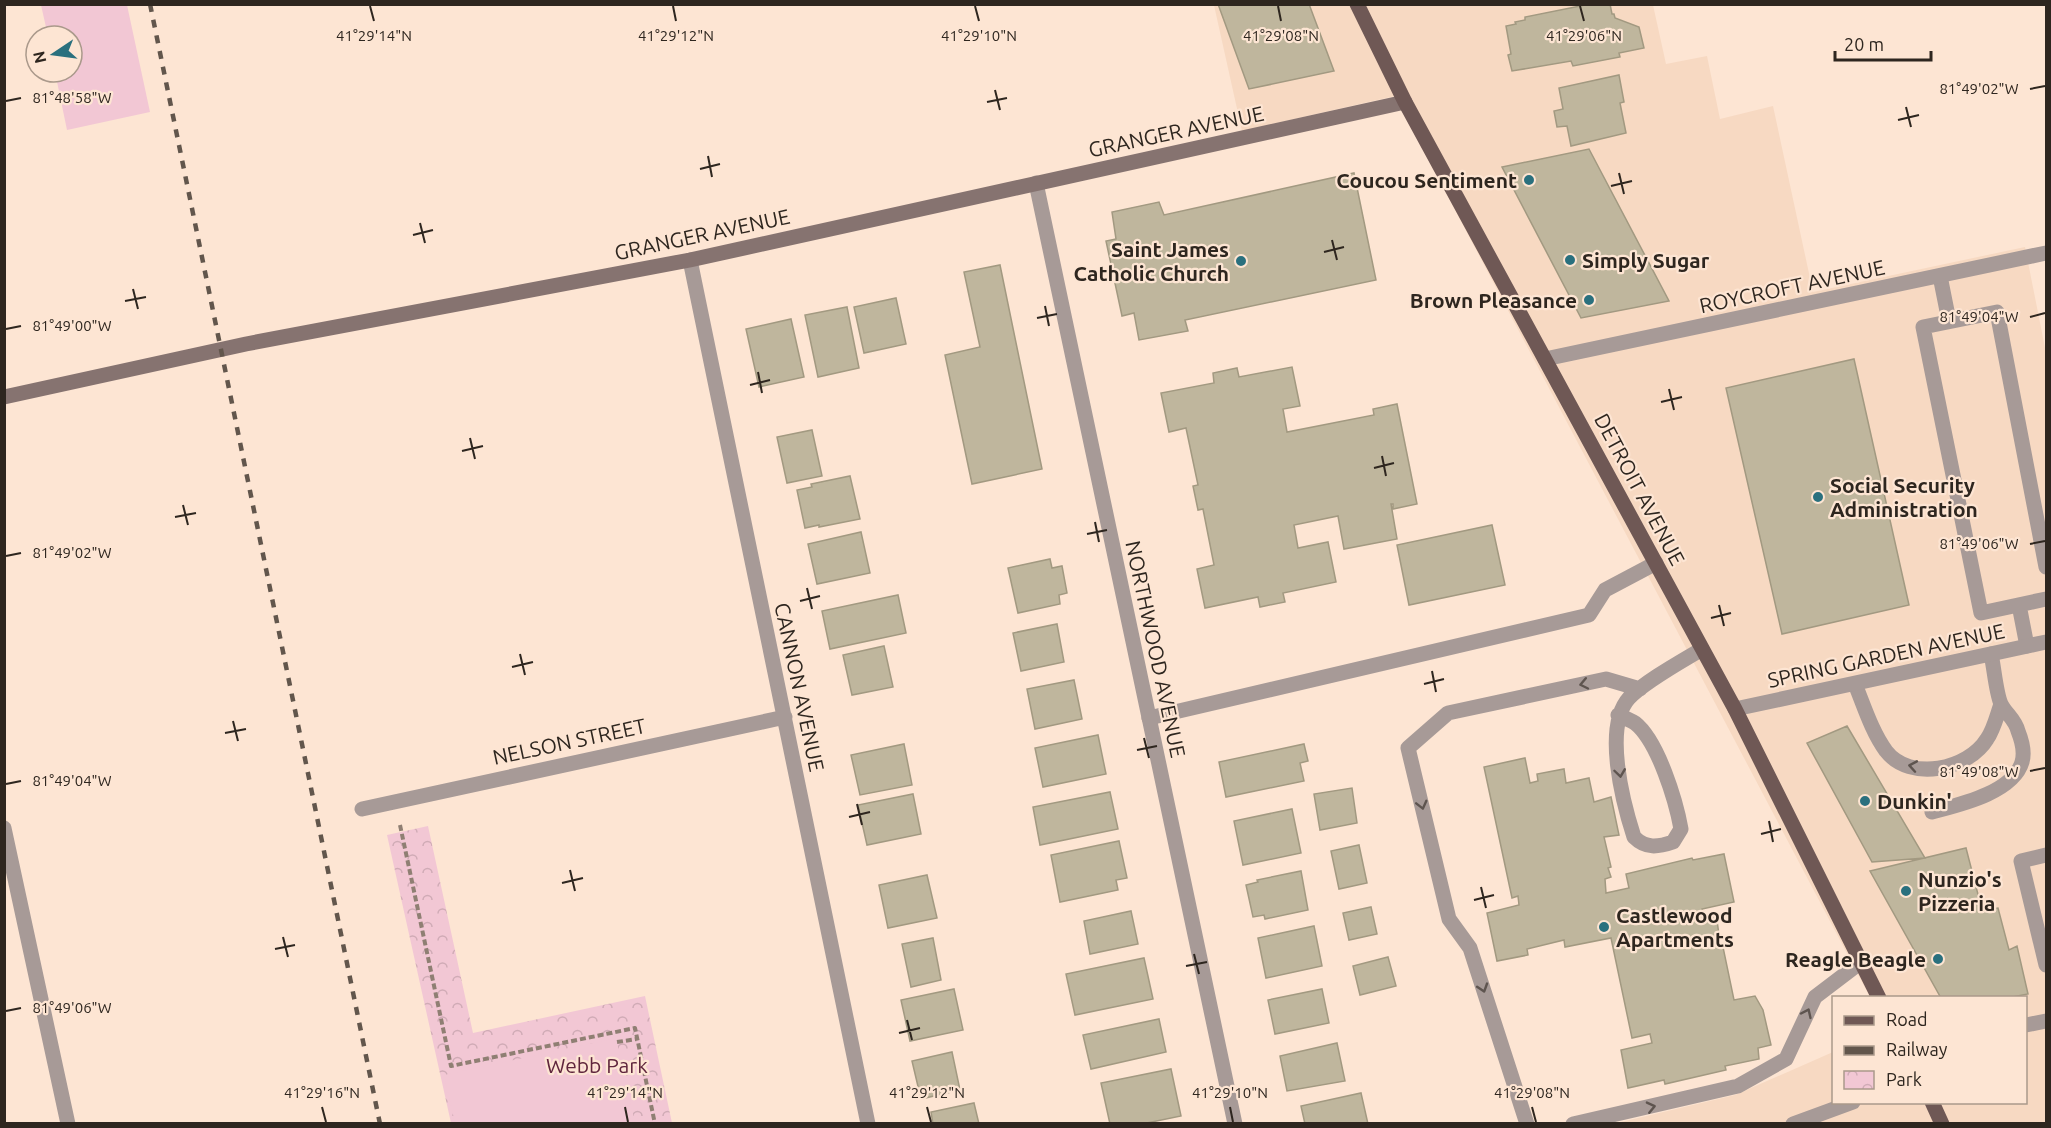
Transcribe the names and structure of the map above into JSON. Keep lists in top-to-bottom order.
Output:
{
  "streets": {
    "main road": ["DETROIT AVENUE"],
    "street": [
      "GRANGER AVENUE",
      "ROYCROFT AVENUE",
      "NORTHWOOD AVENUE",
      "SPRING GARDEN AVENUE",
      "CANNON AVENUE",
      "NELSON STREET"
    ]
  },
  "crossings": [
    ["GRANGER AVENUE", "DETROIT AVENUE"],
    ["GRANGER AVENUE", "NORTHWOOD AVENUE"],
    ["GRANGER AVENUE", "CANNON AVENUE"],
    ["ROYCROFT AVENUE", "DETROIT AVENUE"],
    ["DETROIT AVENUE", "SPRING GARDEN AVENUE"],
    ["CANNON AVENUE", "NELSON STREET"]
  ],
  "parks": ["Webb Park"],
  "places": [
    "Coucou Sentiment",
    "Simply Sugar",
    "Saint James Catholic Church",
    "Brown Pleasance",
    "Social Security Administration",
    "Dunkin'",
    "Nunzio's Pizzeria",
    "Castlewood Apartments",
    "Reagle Beagle"
  ],
  "legend": ["Road", "Railway", "Park"],
  "scale_bar": "20 m",
  "north": "left",
  "coordinates": [
    "41°29'14\"N",
    "41°29'12\"N",
    "41°29'10\"N",
    "41°29'08\"N",
    "41°29'06\"N",
    "81°49'02\"W",
    "81°48'58\"W",
    "81°49'04\"W",
    "81°49'00\"W",
    "81°49'06\"W",
    "81°49'08\"W",
    "41°29'16\"N"
  ]
}
